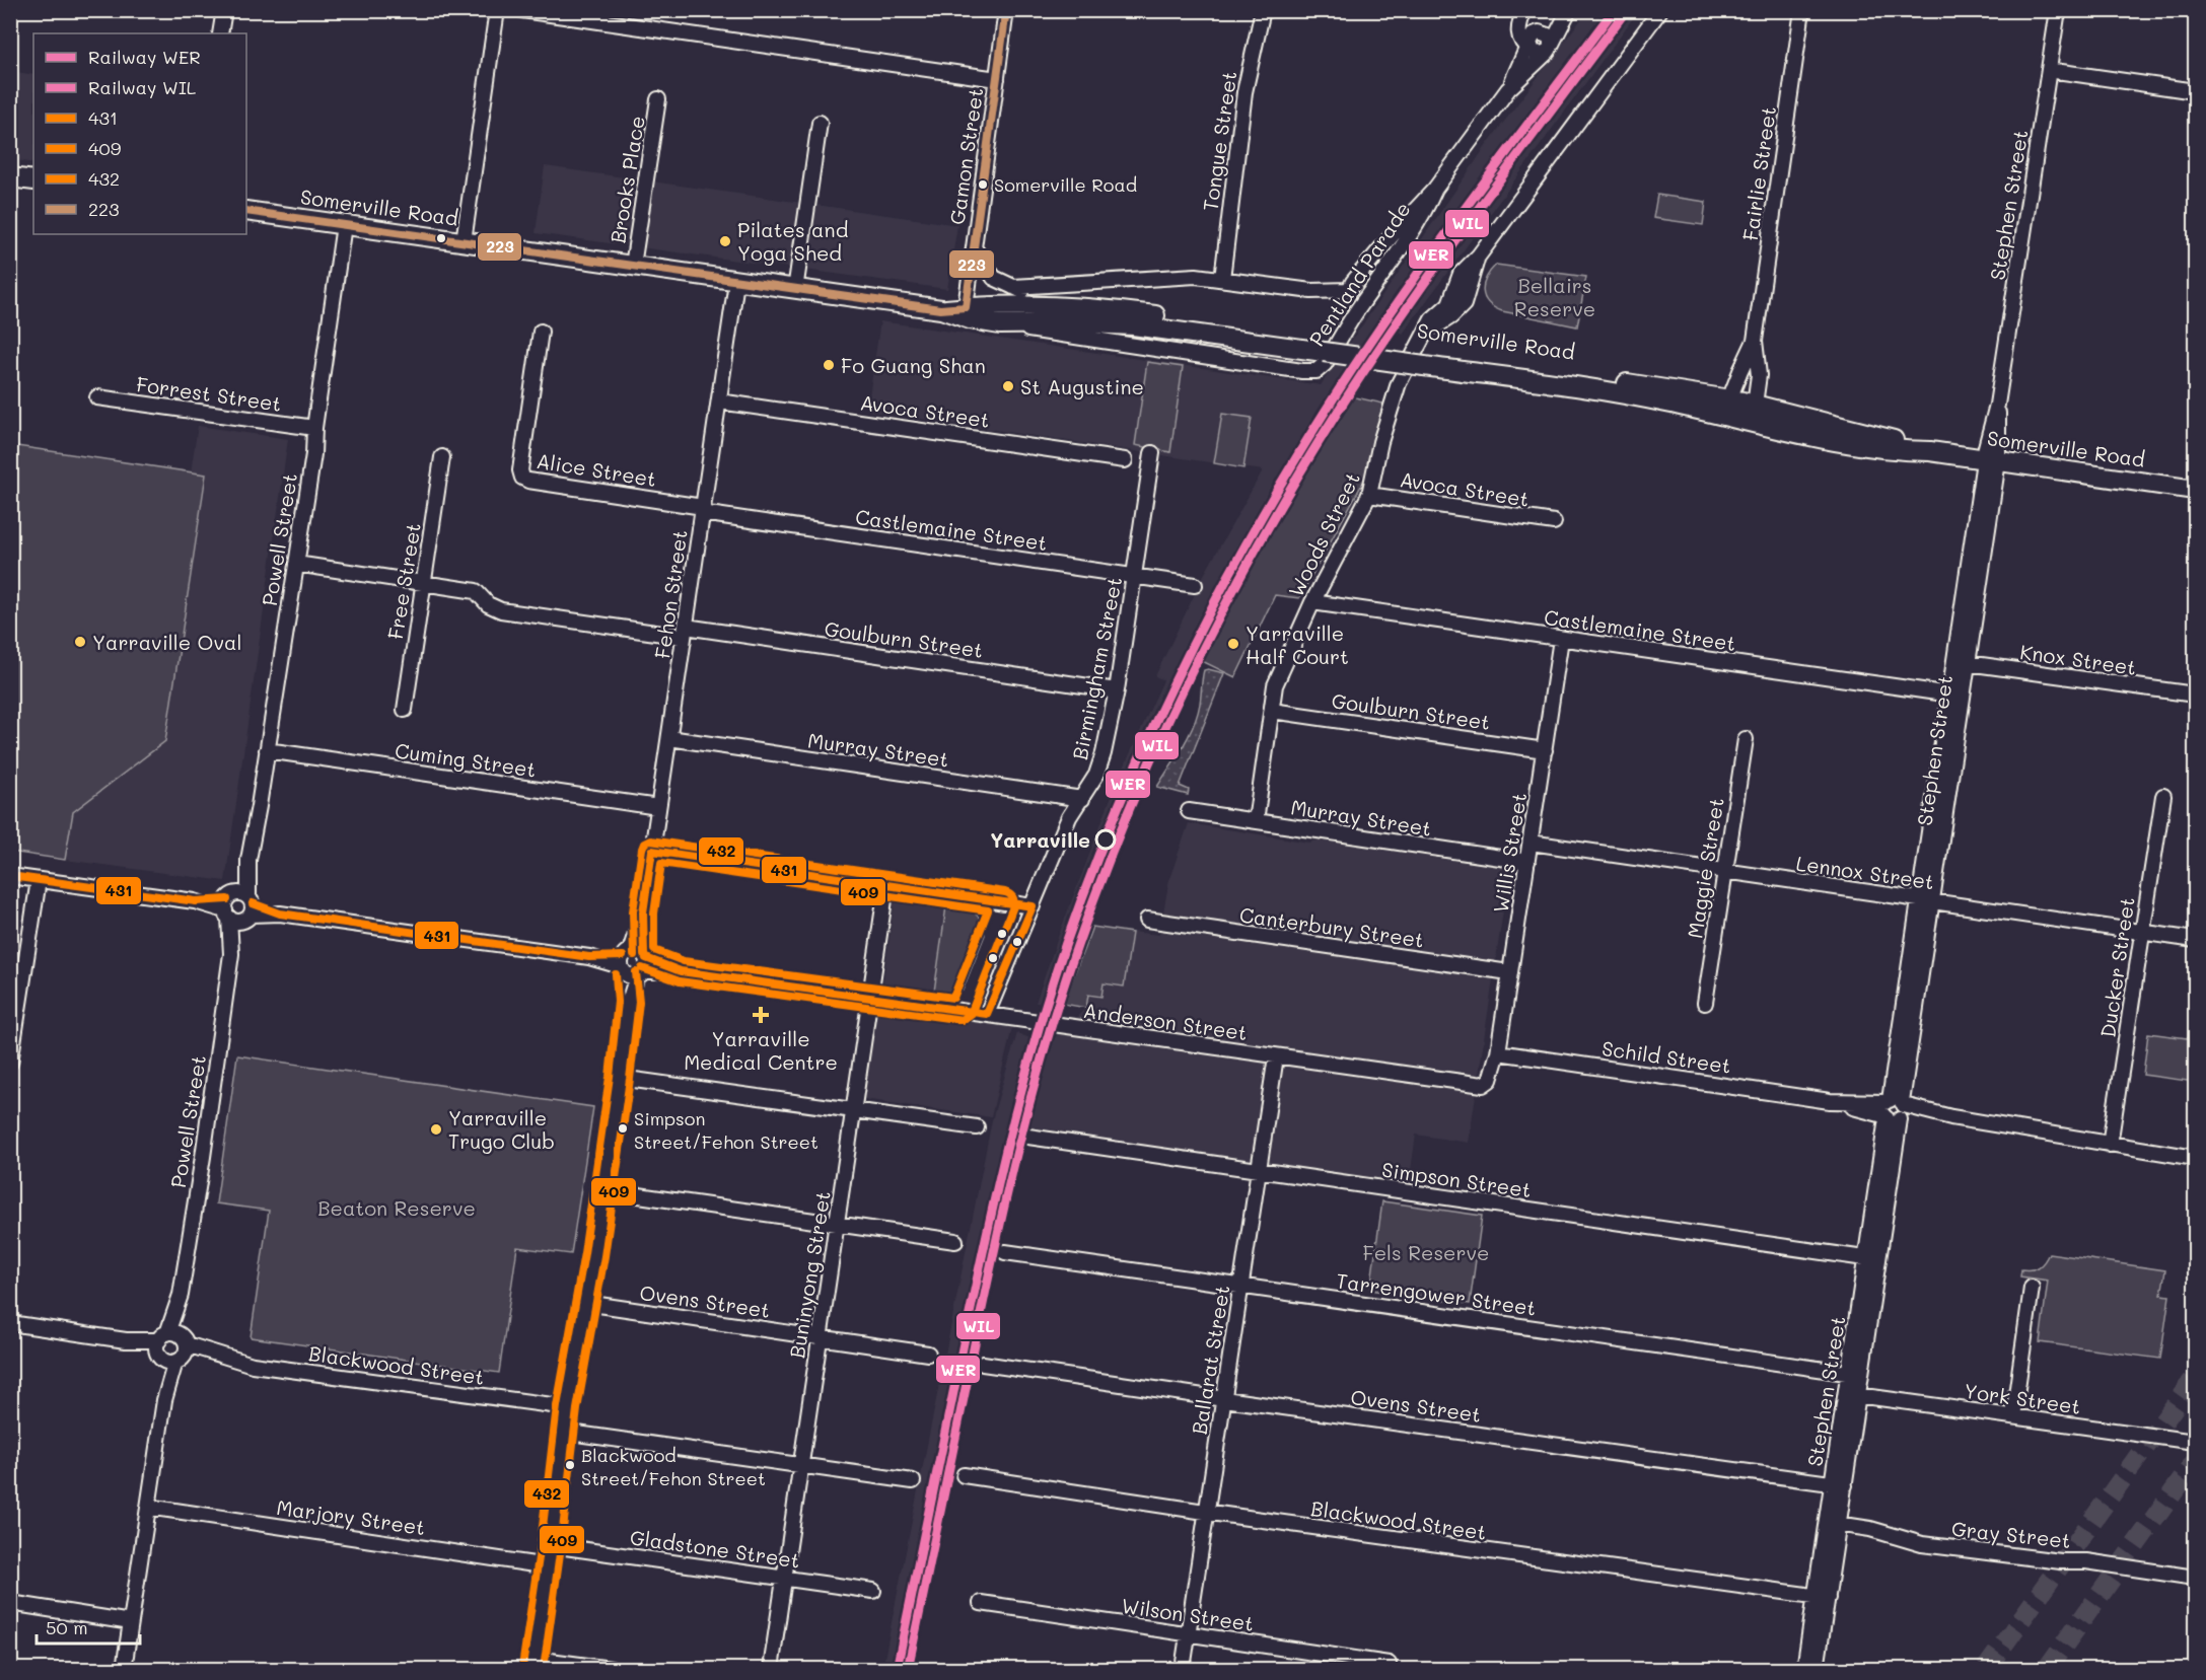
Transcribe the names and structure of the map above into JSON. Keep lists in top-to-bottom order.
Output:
{
  "streets": {
    "main road": ["Somerville Road"],
    "street": [
      "Tongue Street",
      "Gamon Street",
      "Fairlie Street",
      "Brooks Place",
      "Stephen Street",
      "Pentland Parade",
      "Forrest Street",
      "Avoca Street",
      "Alice Street",
      "Castlemaine Street",
      "Woods Street",
      "Powell Street",
      "Free Street",
      "Fehon Street",
      "Goulburn Street",
      "Knox Street",
      "Birmingham Street",
      "Murray Street",
      "Cuming Street",
      "Willis Street",
      "Maggie Street",
      "Lennox Street",
      "Canterbury Street",
      "Ducker Street",
      "Anderson Street",
      "Schild Street",
      "Simpson Street",
      "Buninyong Street",
      "Tarrengower Street",
      "Ovens Street",
      "Ballarat Street",
      "Blackwood Street",
      "York Street",
      "Marjory Street",
      "Gray Street",
      "Gladstone Street",
      "Wilson Street"
    ]
  },
  "crossings": [
    ["Gamon Street", "Somerville Road"],
    ["Fairlie Street", "Somerville Road"],
    ["Brooks Place", "Somerville Road"],
    ["Stephen Street", "Somerville Road"],
    ["Stephen Street", "Castlemaine Street"],
    ["Stephen Street", "Knox Street"],
    ["Stephen Street", "Lennox Street"],
    ["Stephen Street", "Schild Street"],
    ["Stephen Street", "Simpson Street"],
    ["Stephen Street", "Tarrengower Street"],
    ["Stephen Street", "Ovens Street"],
    ["Stephen Street", "Blackwood Street"],
    ["Stephen Street", "York Street"],
    ["Stephen Street", "Gray Street"],
    ["Somerville Road", "Pentland Parade"],
    ["Somerville Road", "Woods Street"],
    ["Somerville Road", "Powell Street"],
    ["Somerville Road", "Fehon Street"],
    ["Forrest Street", "Powell Street"],
    ["Avoca Street", "Woods Street"],
    ["Avoca Street", "Fehon Street"],
    ["Alice Street", "Castlemaine Street"],
    ["Alice Street", "Fehon Street"],
    ["Castlemaine Street", "Woods Street"],
    ["Castlemaine Street", "Fehon Street"],
    ["Castlemaine Street", "Birmingham Street"],
    ["Castlemaine Street", "Willis Street"],
    ["Woods Street", "Goulburn Street"],
    ["Woods Street", "Murray Street"],
    ["Powell Street", "Goulburn Street"],
    ["Powell Street", "Cuming Street"],
    ["Powell Street", "Anderson Street"],
    ["Powell Street", "Blackwood Street"],
    ["Powell Street", "Marjory Street"],
    ["Free Street", "Goulburn Street"],
    ["Fehon Street", "Goulburn Street"],
    ["Fehon Street", "Murray Street"],
    ["Fehon Street", "Cuming Street"],
    ["Fehon Street", "Anderson Street"],
    ["Fehon Street", "Ovens Street"],
    ["Fehon Street", "Blackwood Street"],
    ["Fehon Street", "Marjory Street"],
    ["Fehon Street", "Gladstone Street"],
    ["Goulburn Street", "Birmingham Street"],
    ["Goulburn Street", "Willis Street"],
    ["Birmingham Street", "Murray Street"],
    ["Birmingham Street", "Anderson Street"],
    ["Murray Street", "Willis Street"],
    ["Willis Street", "Lennox Street"],
    ["Willis Street", "Canterbury Street"],
    ["Willis Street", "Anderson Street"],
    ["Willis Street", "Schild Street"],
    ["Maggie Street", "Lennox Street"],
    ["Lennox Street", "Ducker Street"],
    ["Ducker Street", "Schild Street"],
    ["Anderson Street", "Buninyong Street"],
    ["Anderson Street", "Ballarat Street"],
    ["Simpson Street", "Ballarat Street"],
    ["Buninyong Street", "Ovens Street"],
    ["Buninyong Street", "Gladstone Street"],
    ["Tarrengower Street", "Ballarat Street"],
    ["Ovens Street", "Ballarat Street"],
    ["Ballarat Street", "Blackwood Street"],
    ["Ballarat Street", "Wilson Street"]
  ],
  "parks": ["Bellairs Reserve", "Beaton Reserve", "Fels Reserve"],
  "places": {
    "other": [
      "Somerville Road",
      "Pilates and Yoga Shed",
      "Fo Guang Shan",
      "St Augustine",
      "Yarraville Oval",
      "Yarraville Half Court",
      "Yarraville",
      "Simpson Street/Fehon Street",
      "Yarraville Trugo Club",
      "Blackwood Street/Fehon Street"
    ],
    "health": ["Yarraville Medical Centre"]
  },
  "lines": [
    "rail line WER",
    "transit line 223",
    "rail line WIL",
    "transit line 432",
    "transit line 431",
    "transit line 409"
  ],
  "legend": [
    "Railway WER",
    "Railway WIL",
    "431",
    "409",
    "432",
    "223"
  ],
  "scale_bar": "50 m"
}
